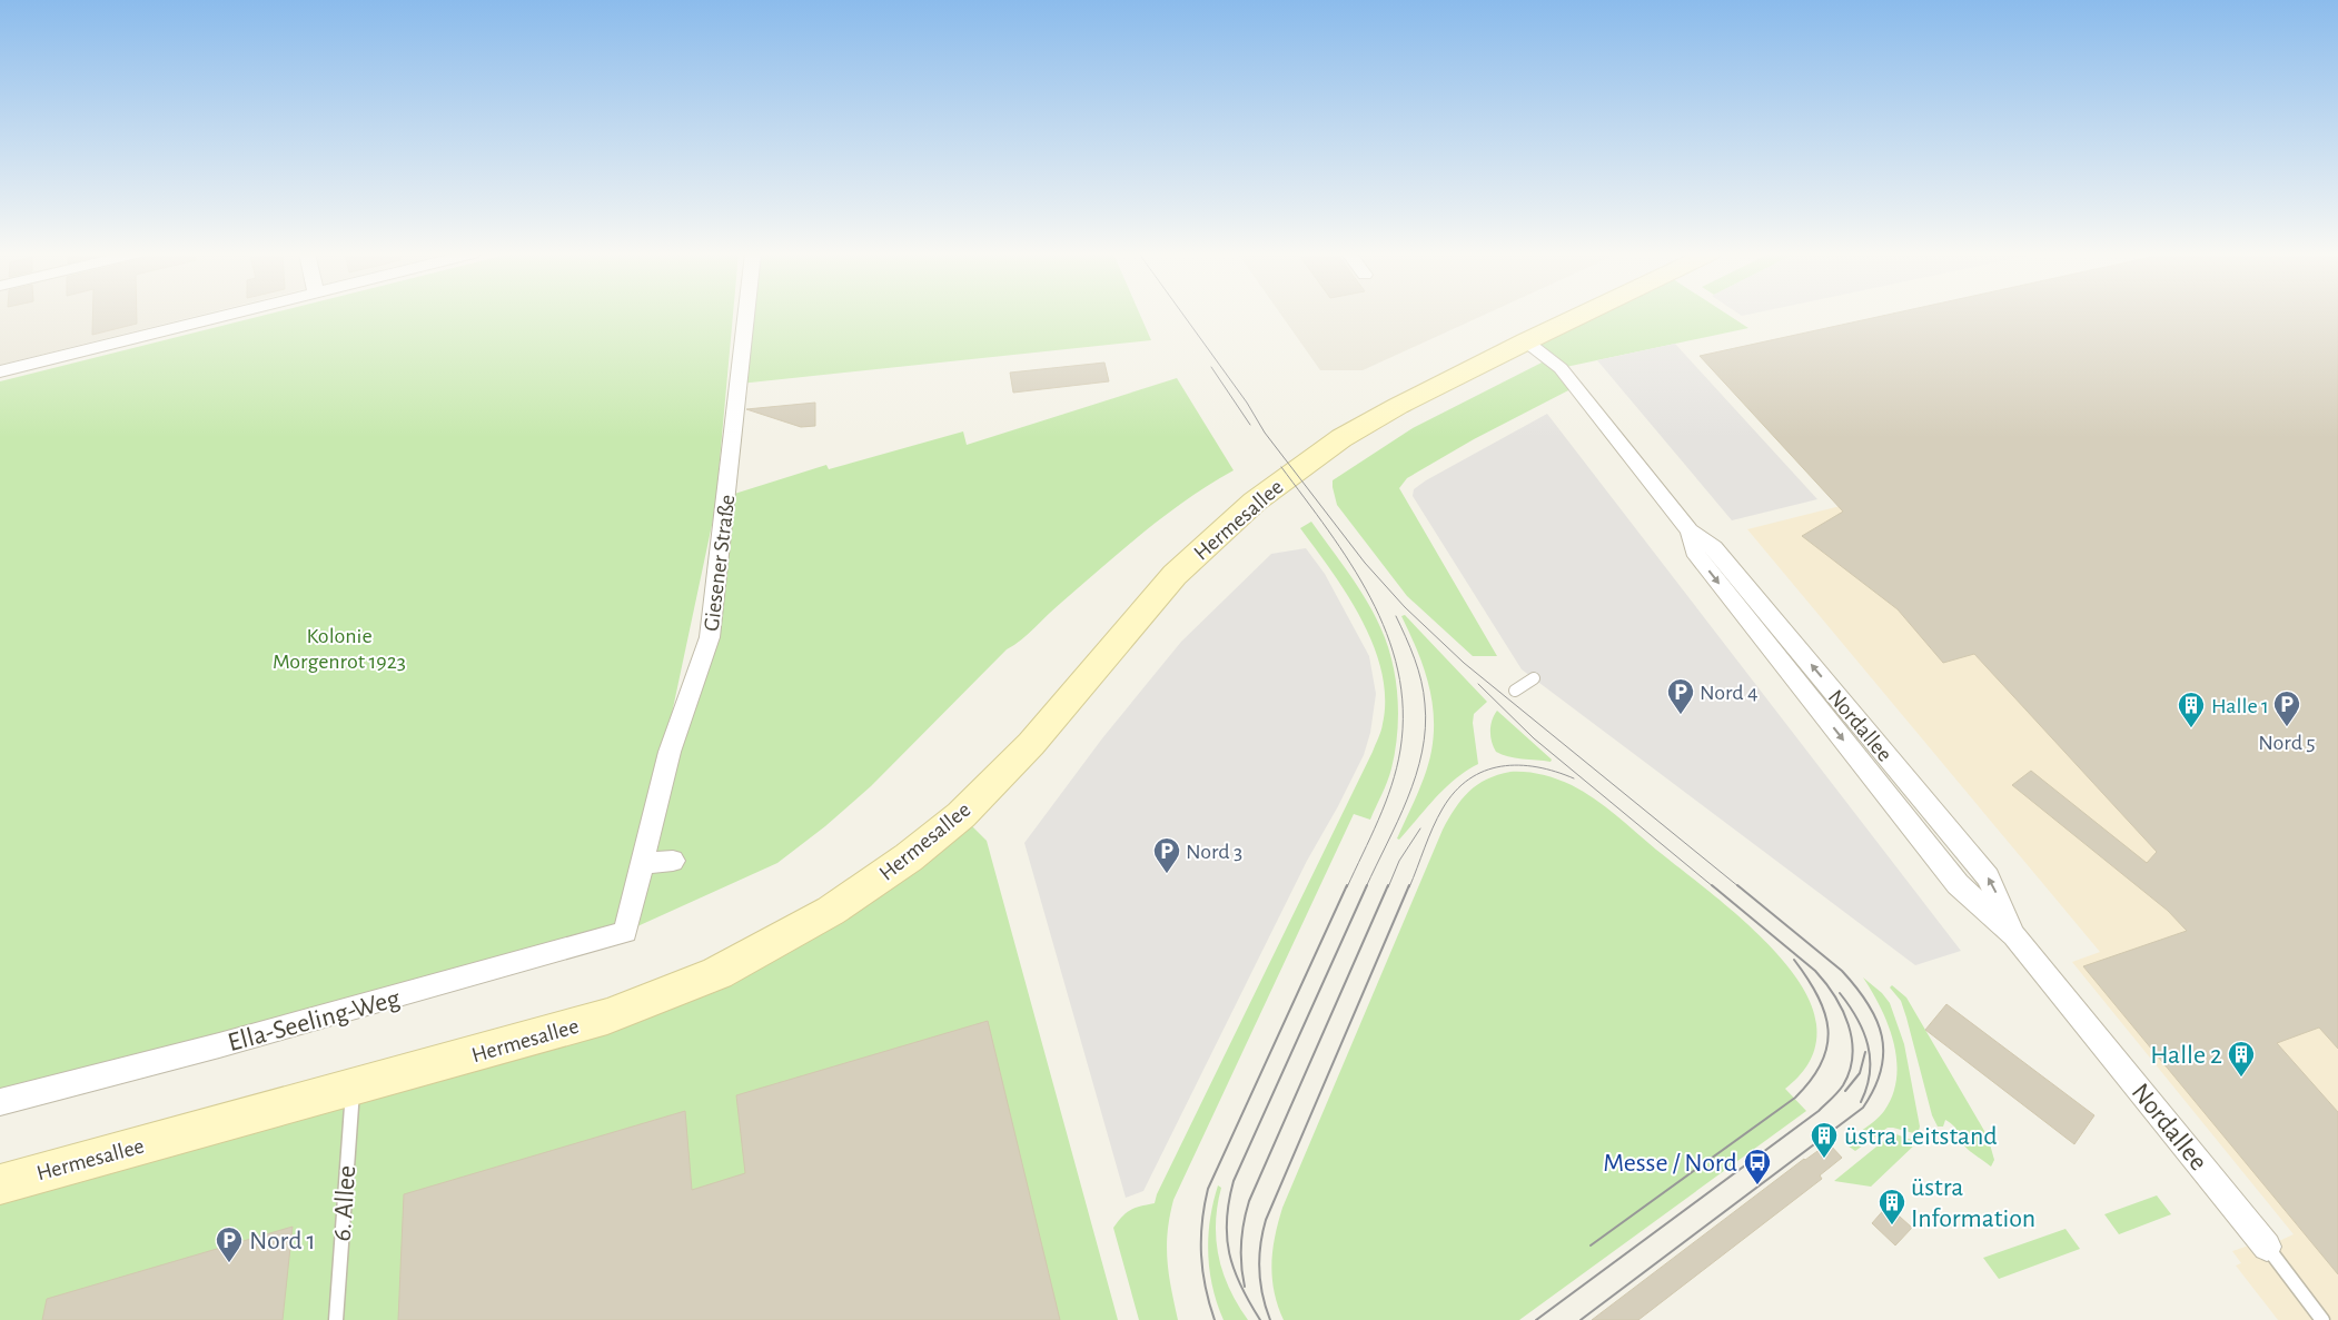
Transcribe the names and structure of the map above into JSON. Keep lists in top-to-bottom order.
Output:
{
  "streets": {
    "main road": ["Hermesallee"],
    "street": ["Giesener Straße", "Nordallee", "Ella-Seeling-Weg"],
    "lane": ["6. Allee"]
  },
  "crossings": [
    ["Hermesallee", "Nordallee"],
    ["Hermesallee", "6. Allee"],
    ["Giesener Straße", "Ella-Seeling-Weg"]
  ],
  "parks": ["Kolonie Morgenrot 1923"],
  "places": {
    "parking": [
      "Nord 4",
      "Nord 5",
      "Nord 3",
      "Nord 1"
    ],
    "building": [
      "Halle 1",
      "Halle 2",
      "üstra Leitstand",
      "üstra Information"
    ],
    "bus stop": ["Messe / Nord"]
  }
}
